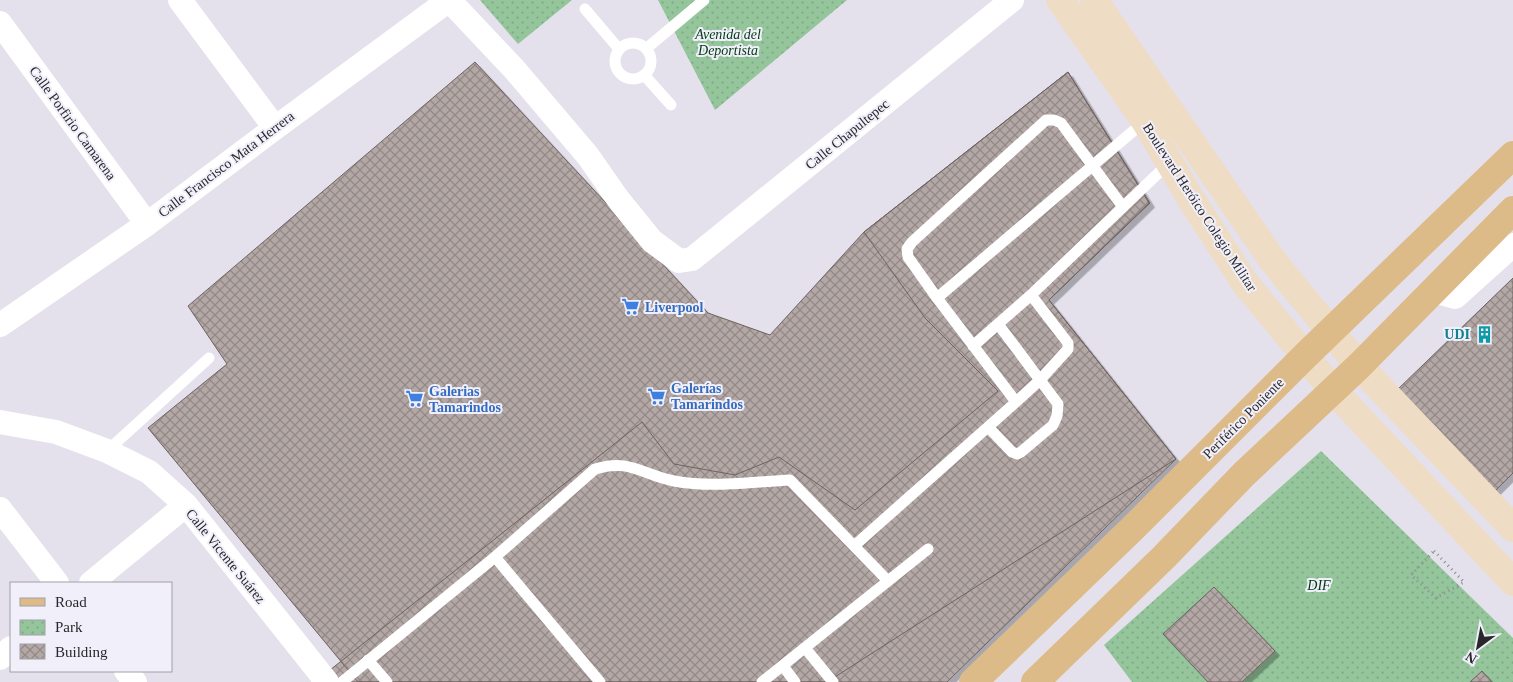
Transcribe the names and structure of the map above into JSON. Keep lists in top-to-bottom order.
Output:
{
  "streets": {
    "main road": ["Boulevard Heróico Colegio Militar", "Periférico Poniente"],
    "street": [
      "Calle Porfirio Camarena",
      "Calle Chapultepec",
      "Calle Francisco Mata Herrera",
      "Calle Vicente Suárez"
    ]
  },
  "crossings": [
    ["Calle Porfirio Camarena", "Calle Francisco Mata Herrera"],
    ["Calle Chapultepec", "Calle Francisco Mata Herrera"],
    ["Boulevard Heróico Colegio Militar", "Periférico Poniente"]
  ],
  "parks": ["Avenida del Deportista", "DIF"],
  "places": {
    "supermarket": ["Liverpool", "Galerías Tamarindos", "Galerias Tamarindos"],
    "building": ["UDI"]
  },
  "legend": ["Road", "Park", "Building"],
  "north": "bottom left"
}
